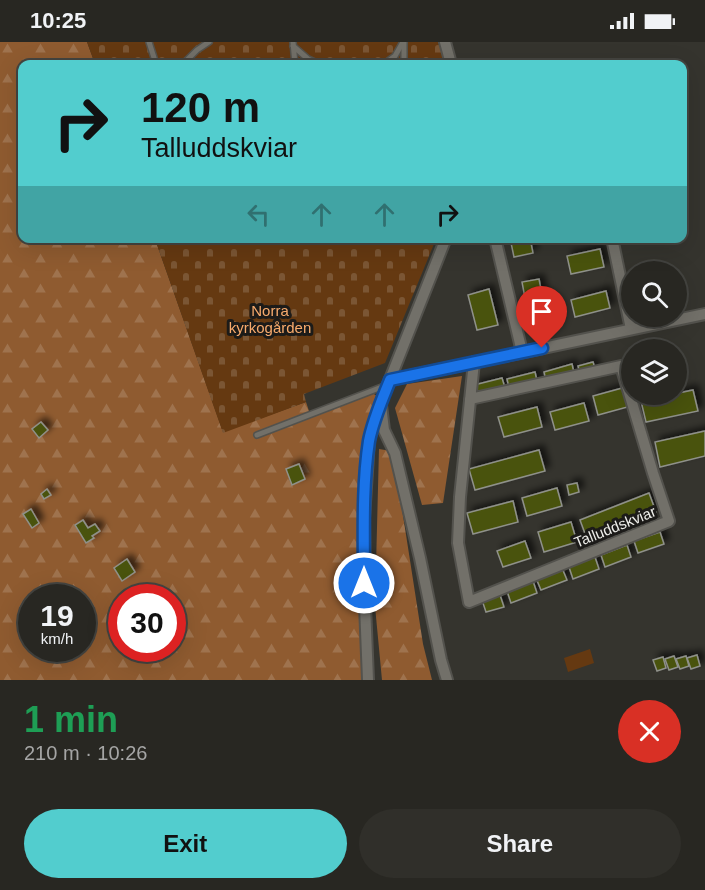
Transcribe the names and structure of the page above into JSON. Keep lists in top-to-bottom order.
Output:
{
  "streets": {
    "street": ["Talluddskviar"]
  },
  "parks": ["Norra kyrkogården"],
  "page": {
    "status": "10:25",
    "turn": ["120 m", "Talluddskviar"],
    "speed": "19 km/h",
    "limit": "30",
    "heading": ["1 min", "210 m · 10:26"],
    "buttons": ["Exit", "Share"]
  }
}
